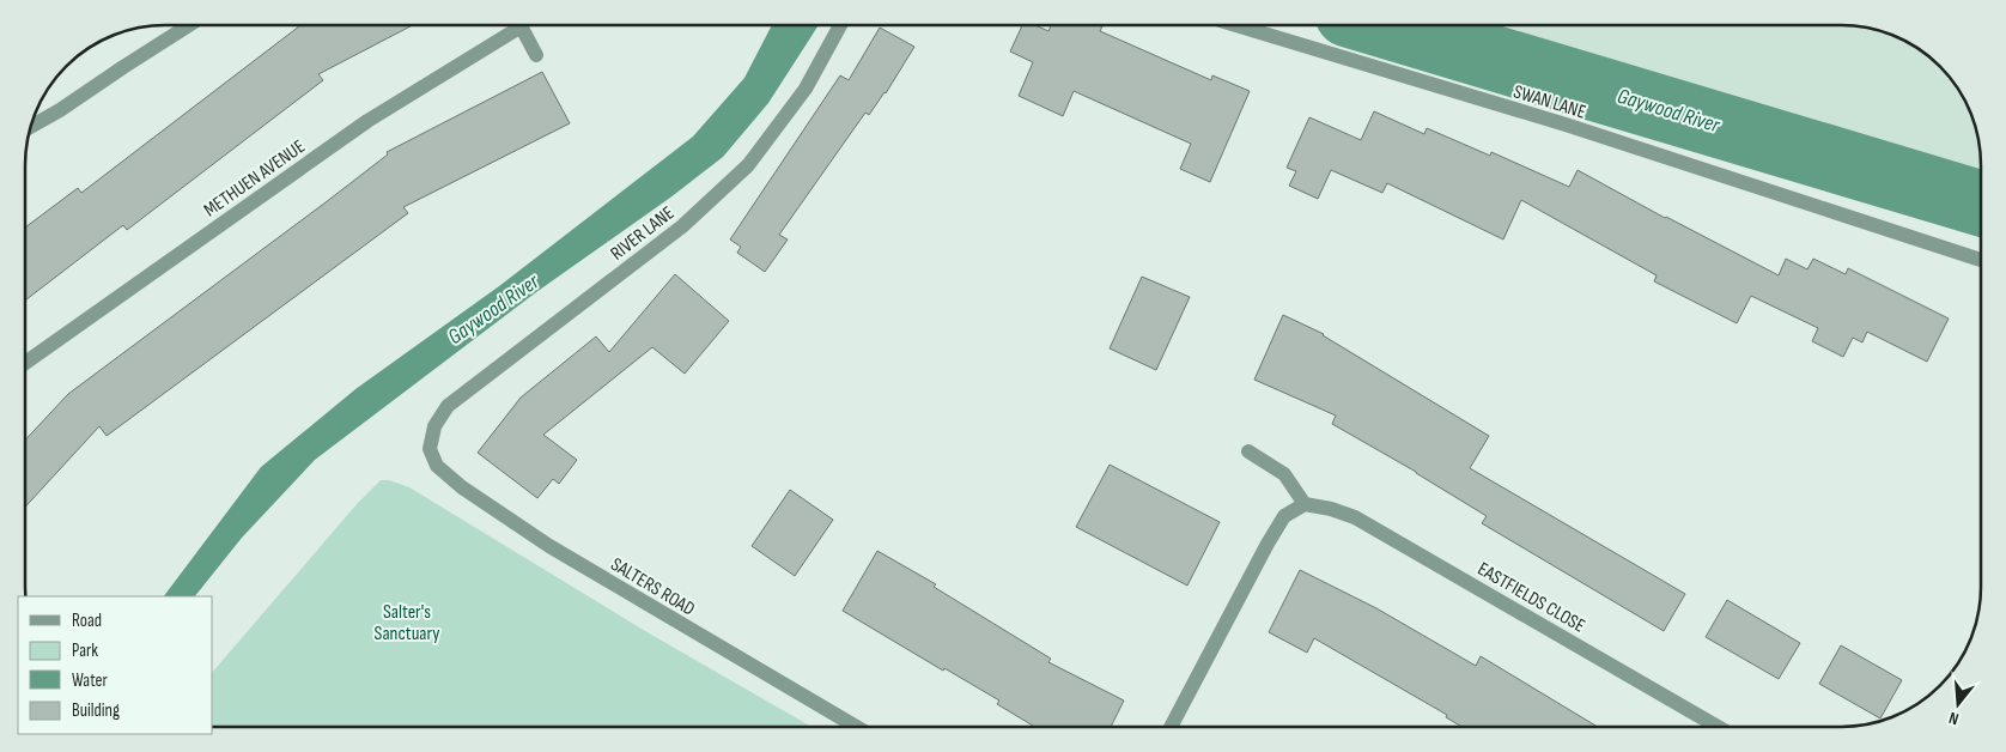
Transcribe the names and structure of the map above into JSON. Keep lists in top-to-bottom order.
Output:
{
  "streets": {
    "street": [
      "SWAN LANE",
      "METHUEN AVENUE",
      "RIVER LANE",
      "SALTERS ROAD",
      "EASTFIELDS CLOSE"
    ]
  },
  "crossings": [
    ["RIVER LANE", "SALTERS ROAD"]
  ],
  "water": ["Gaywood River"],
  "parks": ["Salter's Sanctuary"],
  "legend": [
    "Road",
    "Park",
    "Water",
    "Building"
  ],
  "north": "bottom"
}
